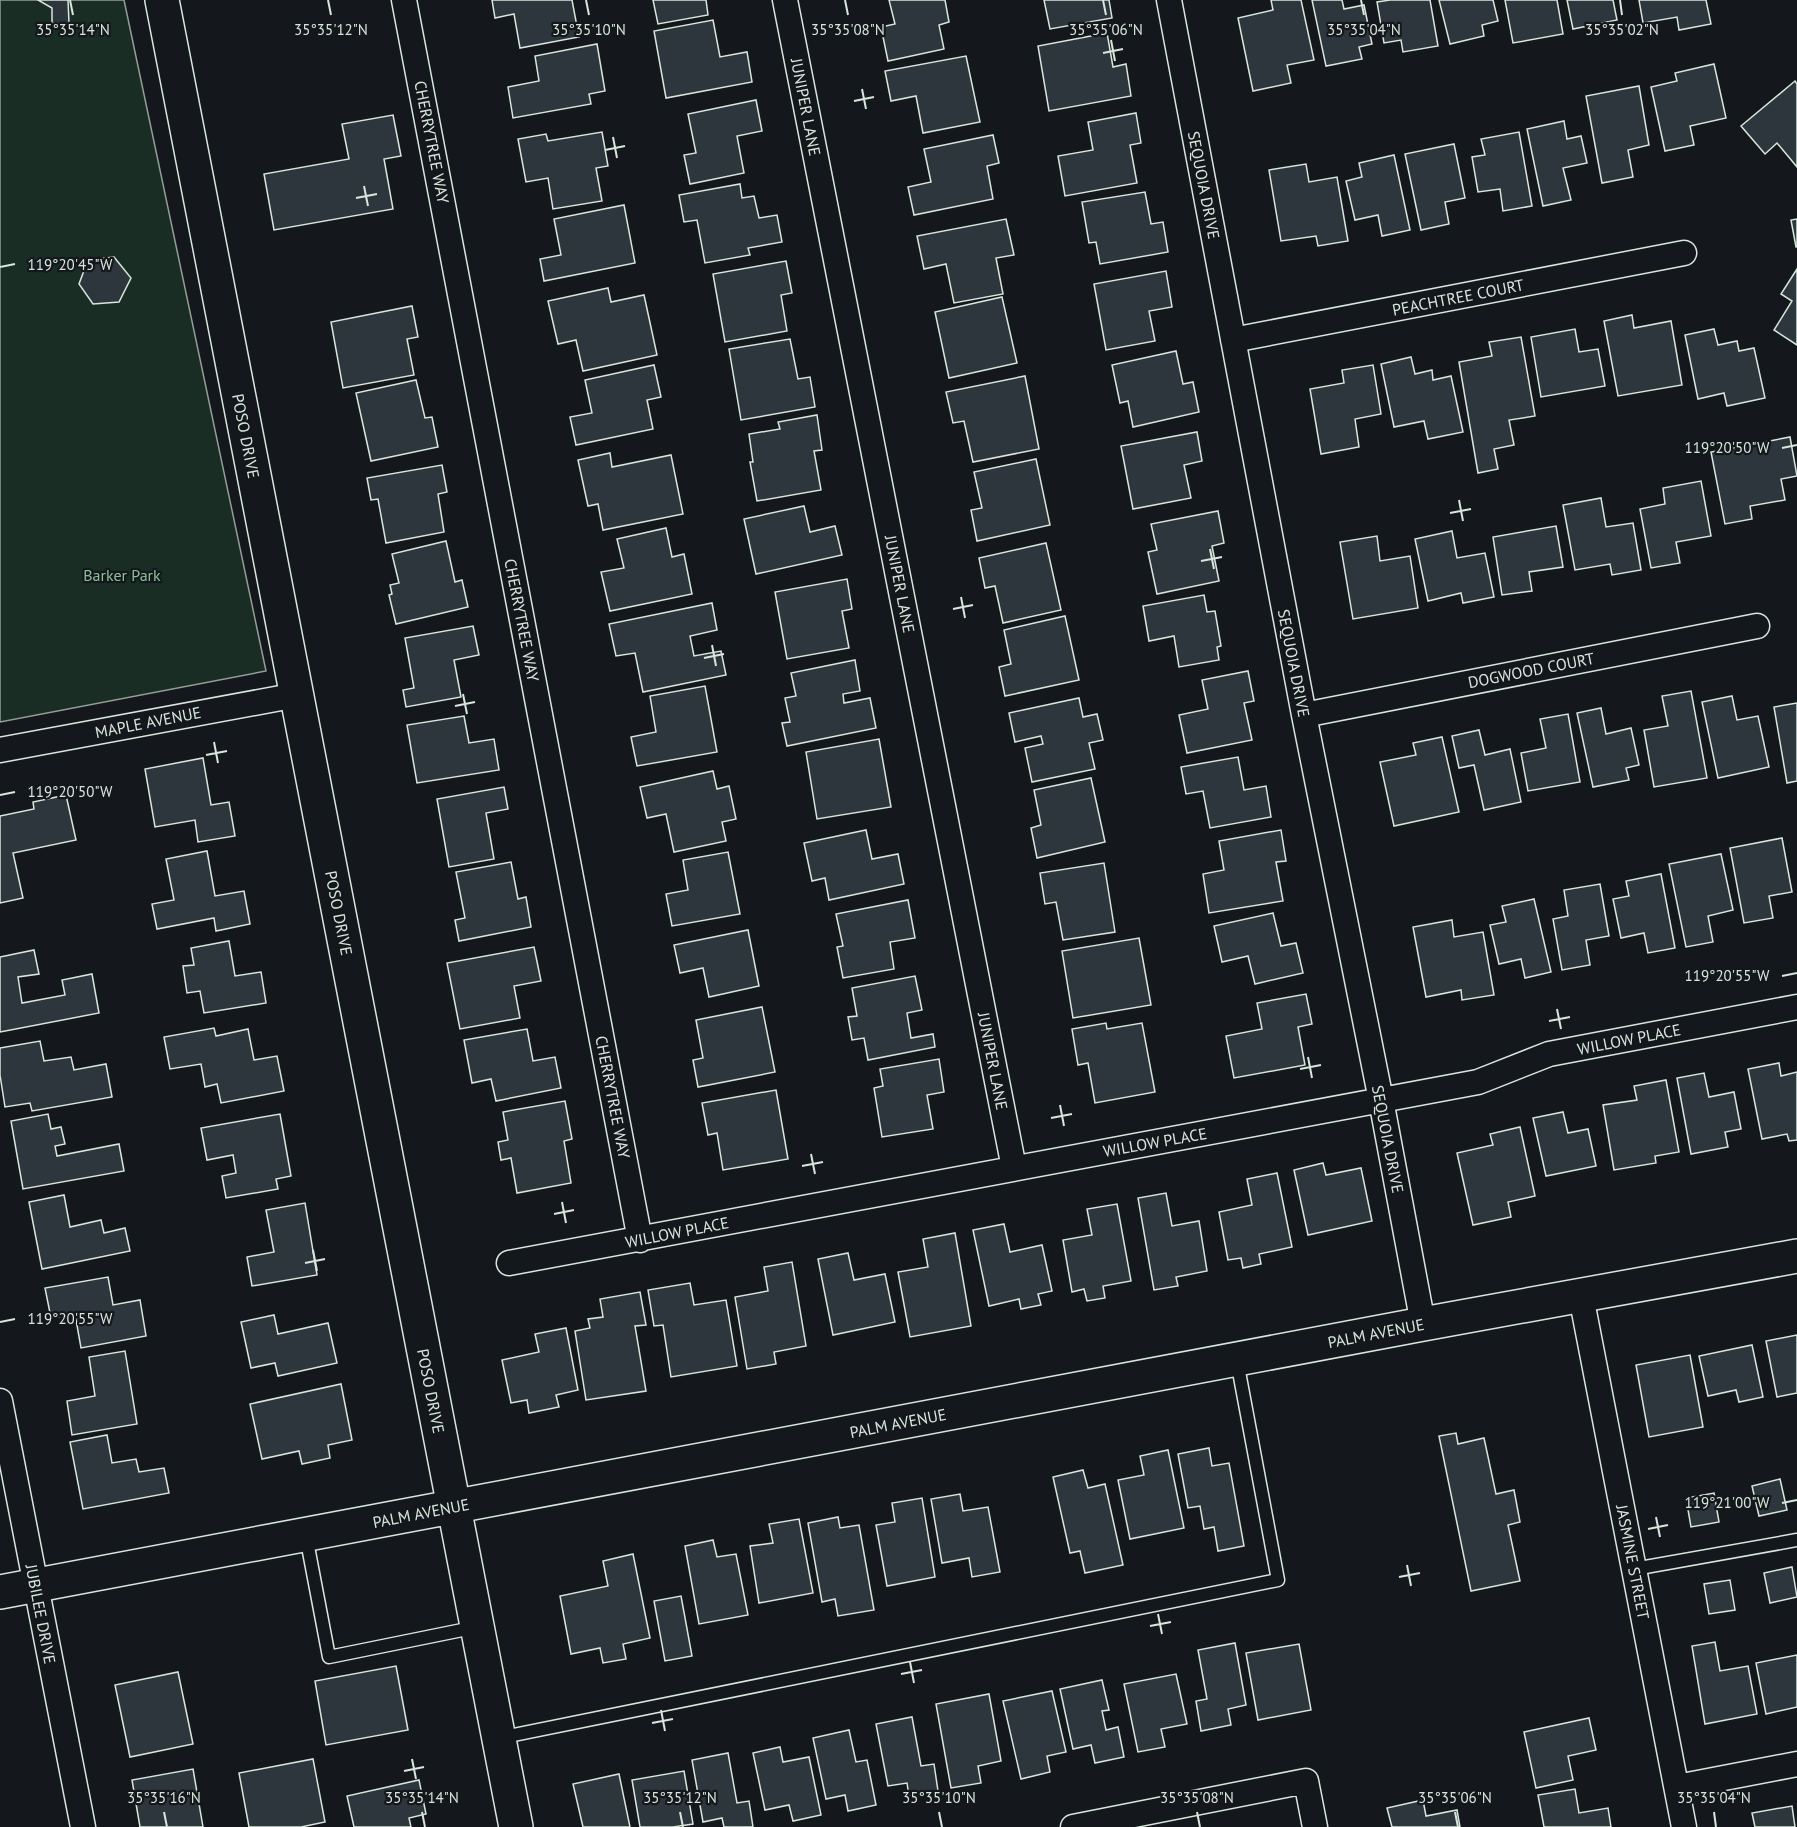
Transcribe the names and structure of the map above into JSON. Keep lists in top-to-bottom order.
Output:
{
  "streets": {
    "main road": ["POSO DRIVE", "PALM AVENUE"],
    "street": [
      "JUNIPER LANE",
      "CHERRYTREE WAY",
      "SEQUOIA DRIVE",
      "PEACHTREE COURT",
      "DOGWOOD COURT",
      "MAPLE AVENUE",
      "WILLOW PLACE",
      "JASMINE STREET",
      "JUBILEE DRIVE"
    ]
  },
  "crossings": [
    ["JUNIPER LANE", "WILLOW PLACE"],
    ["CHERRYTREE WAY", "WILLOW PLACE"],
    ["SEQUOIA DRIVE", "PEACHTREE COURT"],
    ["SEQUOIA DRIVE", "DOGWOOD COURT"],
    ["SEQUOIA DRIVE", "WILLOW PLACE"],
    ["SEQUOIA DRIVE", "PALM AVENUE"],
    ["POSO DRIVE", "MAPLE AVENUE"],
    ["POSO DRIVE", "PALM AVENUE"],
    ["PALM AVENUE", "JASMINE STREET"],
    ["PALM AVENUE", "JUBILEE DRIVE"]
  ],
  "parks": ["Barker Park"],
  "coordinates": [
    "35°35'06\"N",
    "35°35'02\"N",
    "35°35'14\"N",
    "35°35'12\"N",
    "35°35'10\"N",
    "35°35'08\"N",
    "35°35'04\"N",
    "119°20'45\"W",
    "119°20'50\"W",
    "119°20'55\"W",
    "119°21'00\"W",
    "35°35'16\"N"
  ]
}
